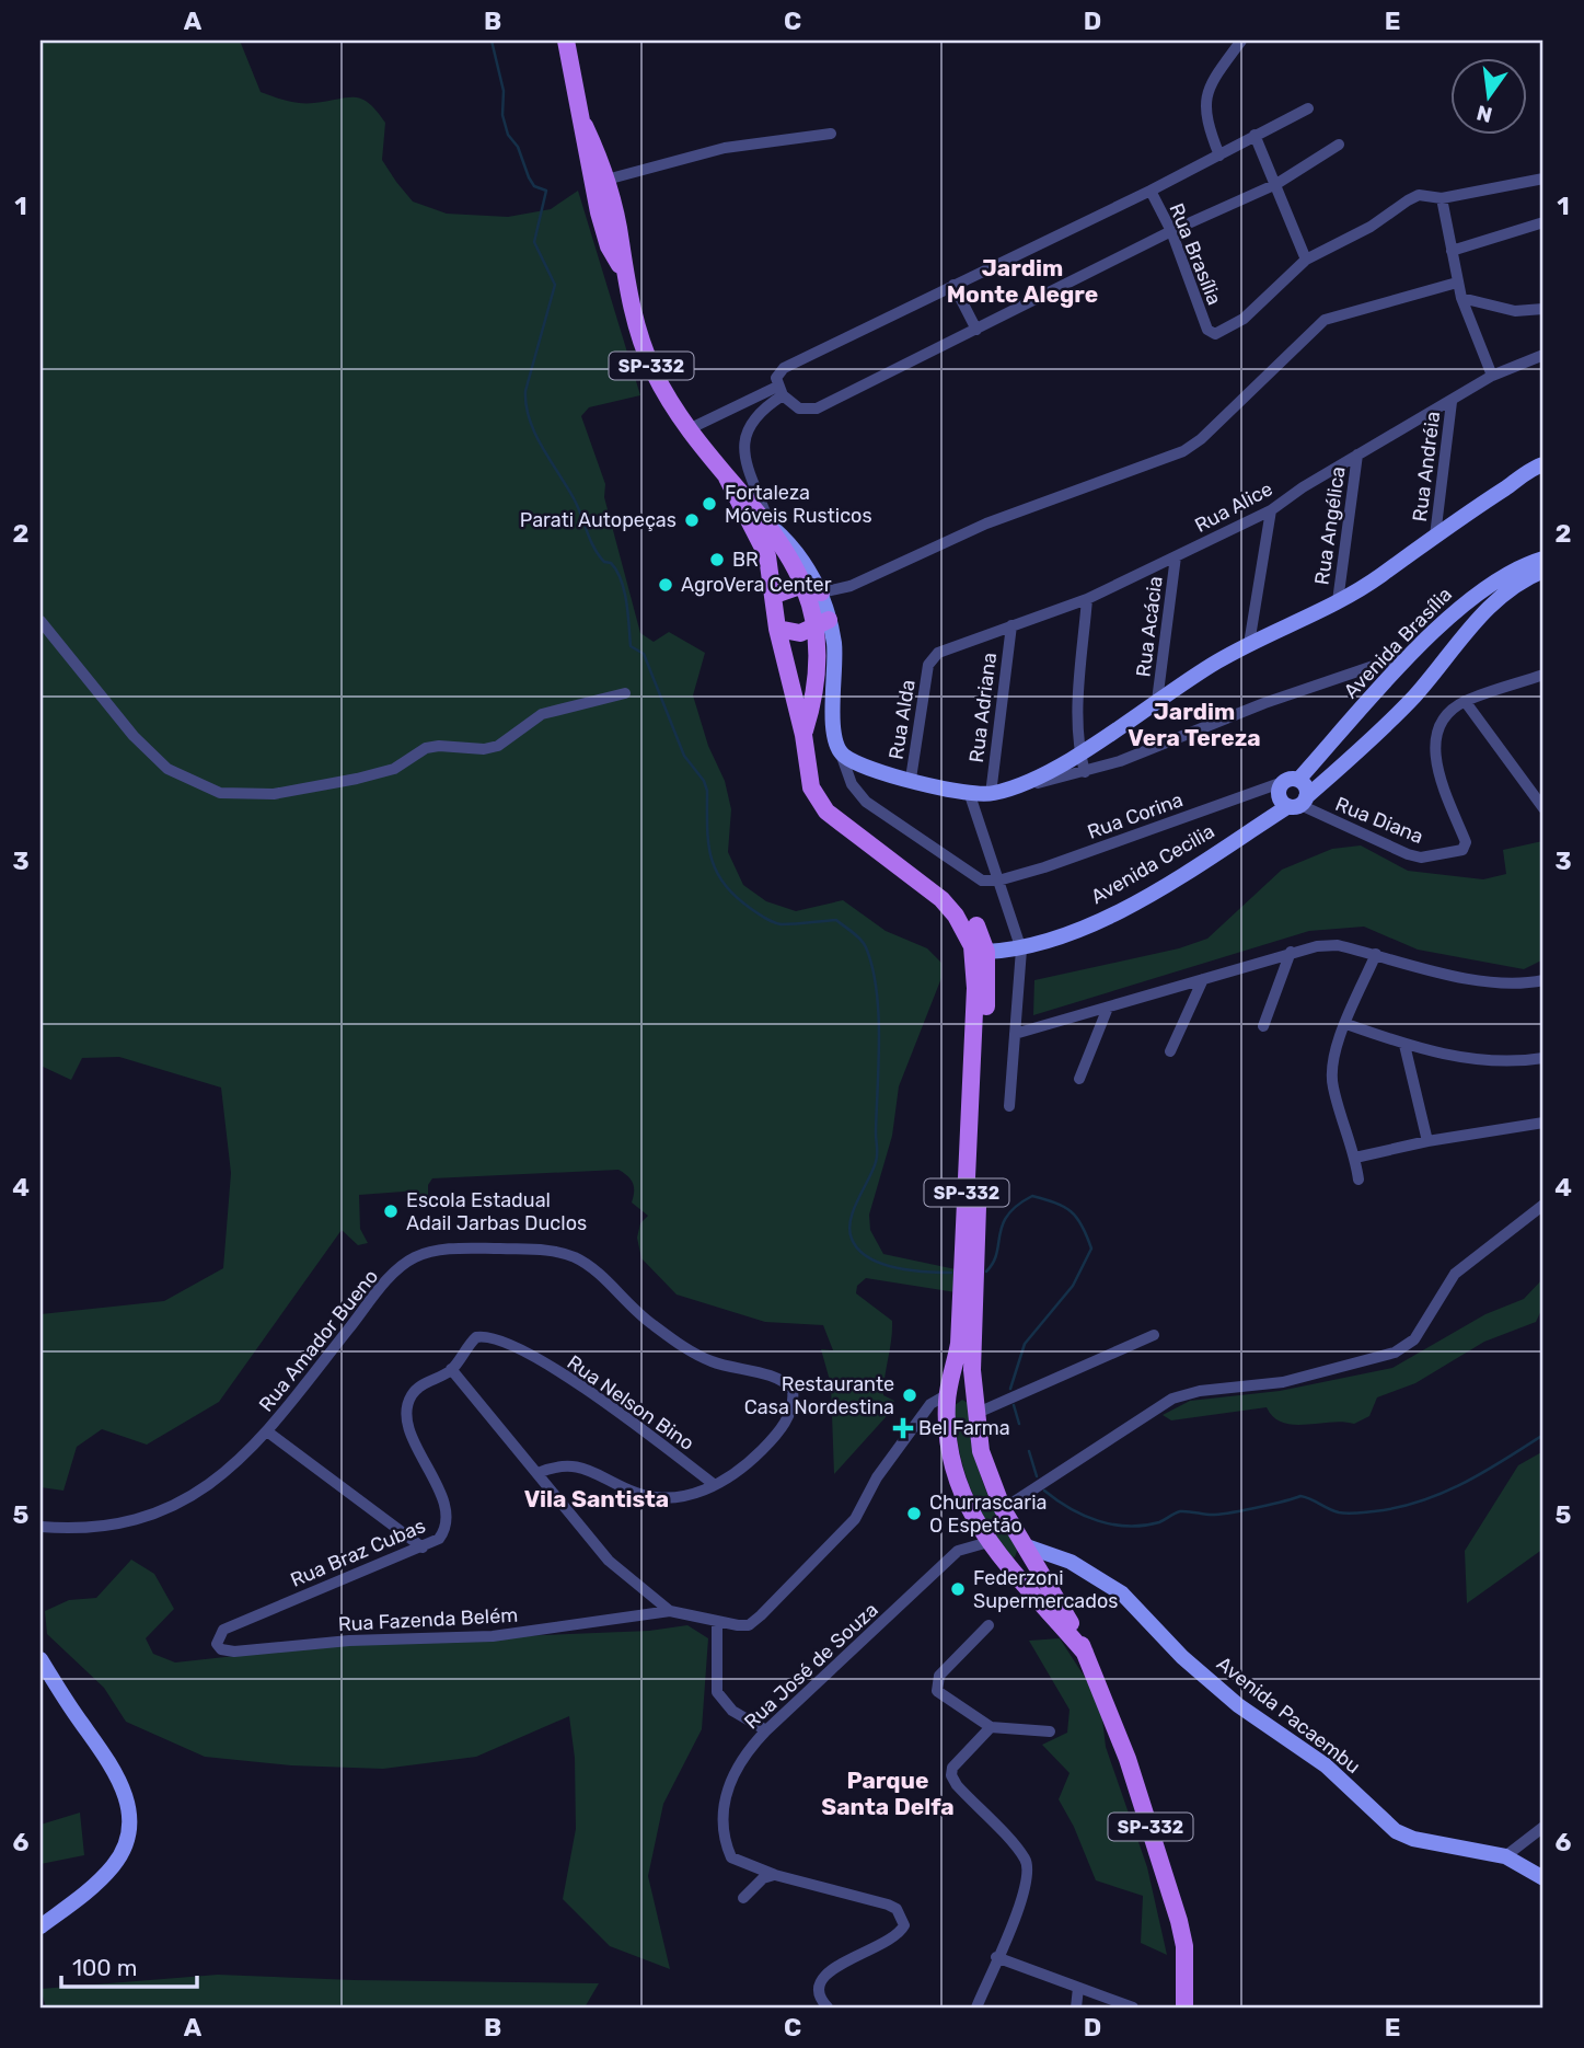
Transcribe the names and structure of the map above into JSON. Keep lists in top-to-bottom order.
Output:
{
  "streets": {
    "main road": ["SP-332"],
    "street": [
      "Rua Brasília",
      "Rua Andréia",
      "Rua Alice",
      "Rua Angélica",
      "Rua Acácia",
      "Avenida Brasília",
      "Rua Adriana",
      "Rua Alda",
      "Rua Corina",
      "Rua Diana",
      "Avenida Cecilia",
      "Rua Amador Bueno",
      "Rua Nelson Bino",
      "Rua Braz Cubas",
      "Rua Fazenda Belém",
      "Rua José de Souza",
      "Avenida Pacaembu"
    ]
  },
  "crossings": [
    ["SP-332", "Avenida Cecilia"],
    ["SP-332", "Rua José de Souza"],
    ["SP-332", "Avenida Pacaembu"],
    ["Rua Andréia", "Rua Alice"],
    ["Rua Alice", "Rua Angélica"],
    ["Rua Alice", "Rua Acácia"],
    ["Rua Alice", "Rua Adriana"],
    ["Rua Alice", "Rua Alda"],
    ["Avenida Brasília", "Rua Corina"],
    ["Rua Diana", "Avenida Cecilia"],
    ["Rua Amador Bueno", "Rua Nelson Bino"],
    ["Rua Nelson Bino", "Rua Braz Cubas"],
    ["Rua Braz Cubas", "Rua Fazenda Belém"]
  ],
  "districts": [
    "Jardim Monte Alegre",
    "Jardim Vera Tereza",
    "Vila Santista",
    "Parque Santa Delfa"
  ],
  "places": {
    "other": [
      "Fortaleza Móveis Rusticos",
      "Parati Autopeças",
      "BR",
      "AgroVera Center",
      "Escola Estadual Adail Jarbas Duclos",
      "Restaurante Casa Nordestina",
      "Churrascaria O Espetão",
      "Federzoni Supermercados"
    ],
    "health": ["Bel Farma"]
  },
  "scale_bar": "100 m",
  "north": "bottom",
  "grid": {
    "columns": [
      "A",
      "B",
      "C",
      "D",
      "E"
    ],
    "rows": [
      "1",
      "2",
      "3",
      "4",
      "5",
      "6"
    ]
  }
}
